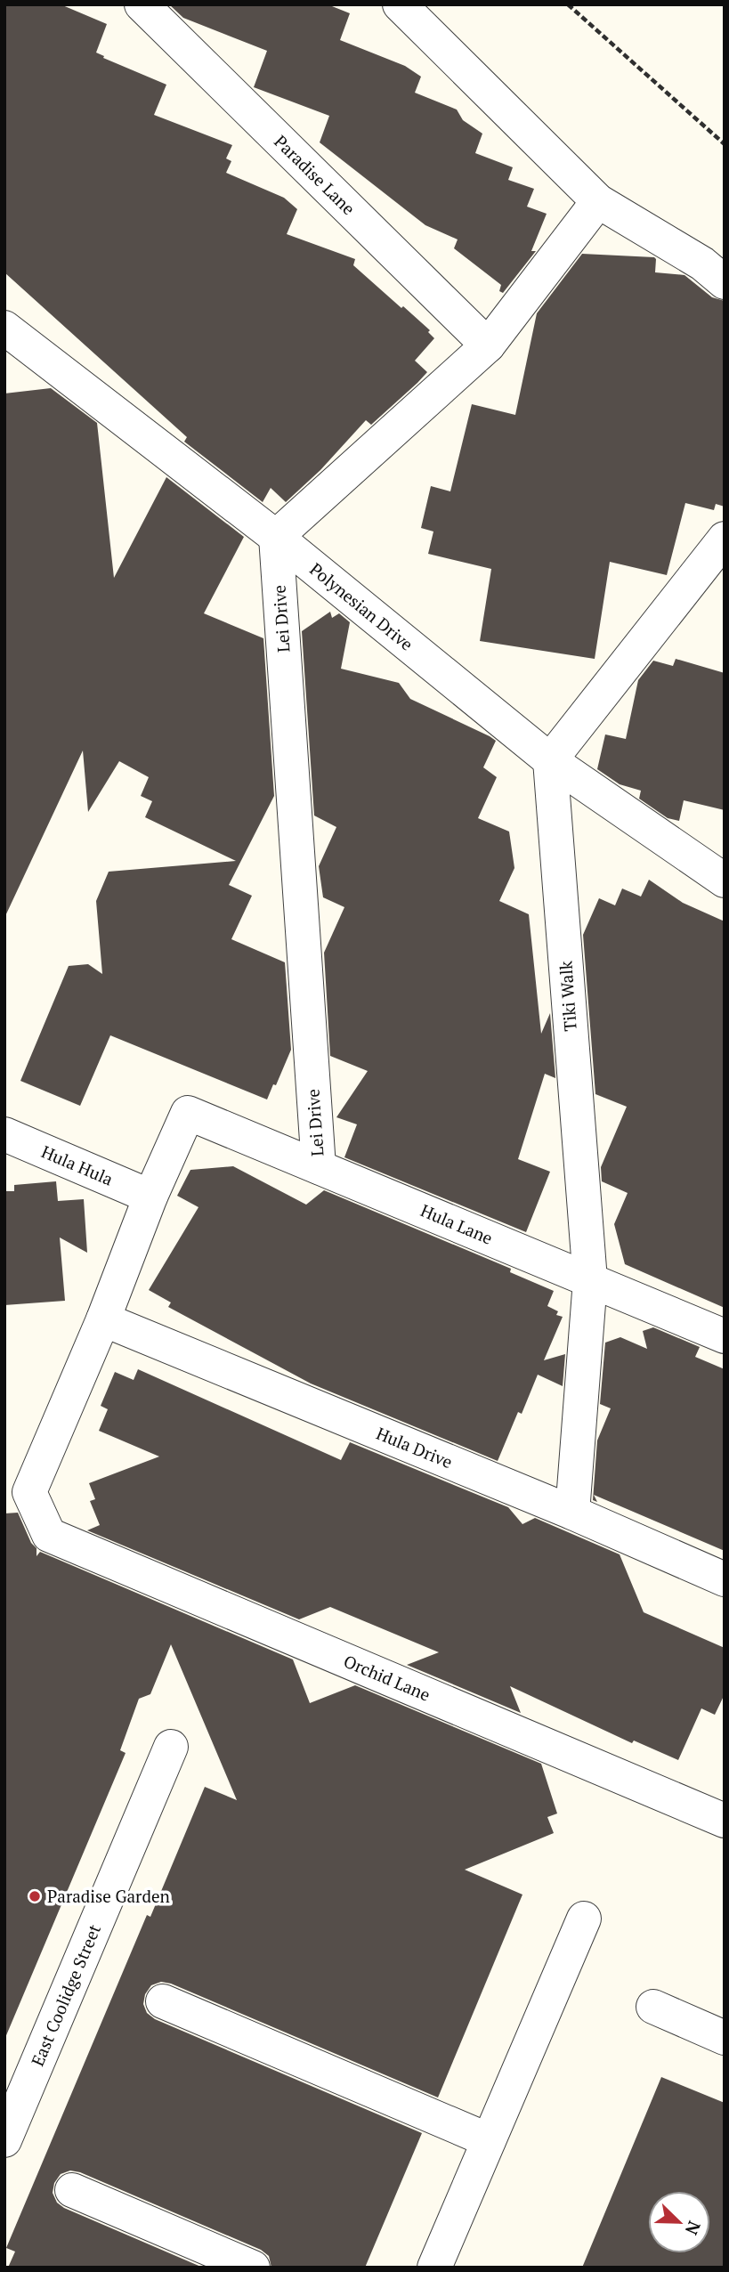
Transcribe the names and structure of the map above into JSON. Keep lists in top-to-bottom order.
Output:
{
  "streets": {
    "street": [
      "Paradise Lane",
      "Polynesian Drive",
      "Lei Drive",
      "Tiki Walk",
      "Hula Hula",
      "Hula Lane",
      "Hula Drive",
      "Orchid Lane",
      "East Coolidge Street"
    ]
  },
  "crossings": [
    ["Polynesian Drive", "Lei Drive"],
    ["Polynesian Drive", "Tiki Walk"],
    ["Lei Drive", "Hula Lane"],
    ["Tiki Walk", "Hula Lane"],
    ["Tiki Walk", "Hula Drive"],
    ["Hula Hula", "Hula Lane"]
  ],
  "places": ["Paradise Garden"],
  "north": "bottom right"
}
